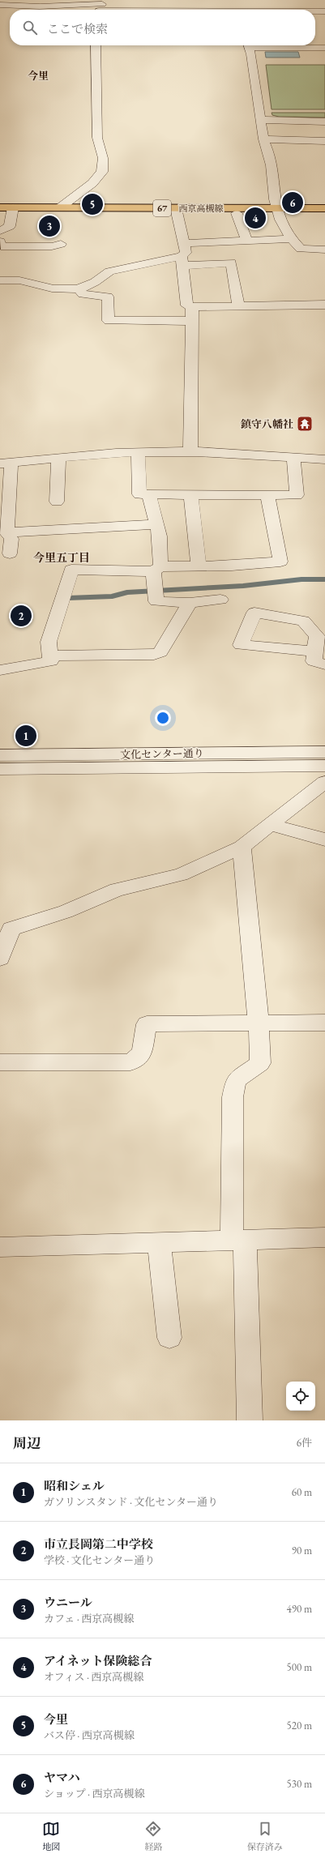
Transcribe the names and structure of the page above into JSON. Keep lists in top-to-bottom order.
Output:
{
  "streets": {
    "main road": ["67", "西京高槻線"],
    "street": ["文化センター通り"]
  },
  "districts": ["今里", "今里五丁目"],
  "places": {
    "temple": ["鎮守八幡社"]
  },
  "page": {
    "search": "ここで検索",
    "pins": [
      "6",
      "5",
      "4",
      "3",
      "2",
      "1"
    ],
    "heading": ["周辺", "6件"],
    "list": [
      {
        "mark": "1",
        "name": "昭和シェル",
        "note": "ガソリンスタンド · 文化センター通り",
        "value": "60 m"
      },
      {
        "mark": "2",
        "name": "市立長岡第二中学校",
        "note": "学校 · 文化センター通り",
        "value": "90 m"
      },
      {
        "mark": "3",
        "name": "ウニール",
        "note": "カフェ · 西京高槻線",
        "value": "490 m"
      },
      {
        "mark": "4",
        "name": "アイネット保険総合",
        "note": "オフィス · 西京高槻線",
        "value": "500 m"
      },
      {
        "mark": "5",
        "name": "今里",
        "note": "バス停 · 西京高槻線",
        "value": "520 m"
      },
      {
        "mark": "6",
        "name": "ヤマハ",
        "note": "ショップ · 西京高槻線",
        "value": "530 m"
      }
    ],
    "nav": ["地図", "経路", "保存済み"]
  }
}
